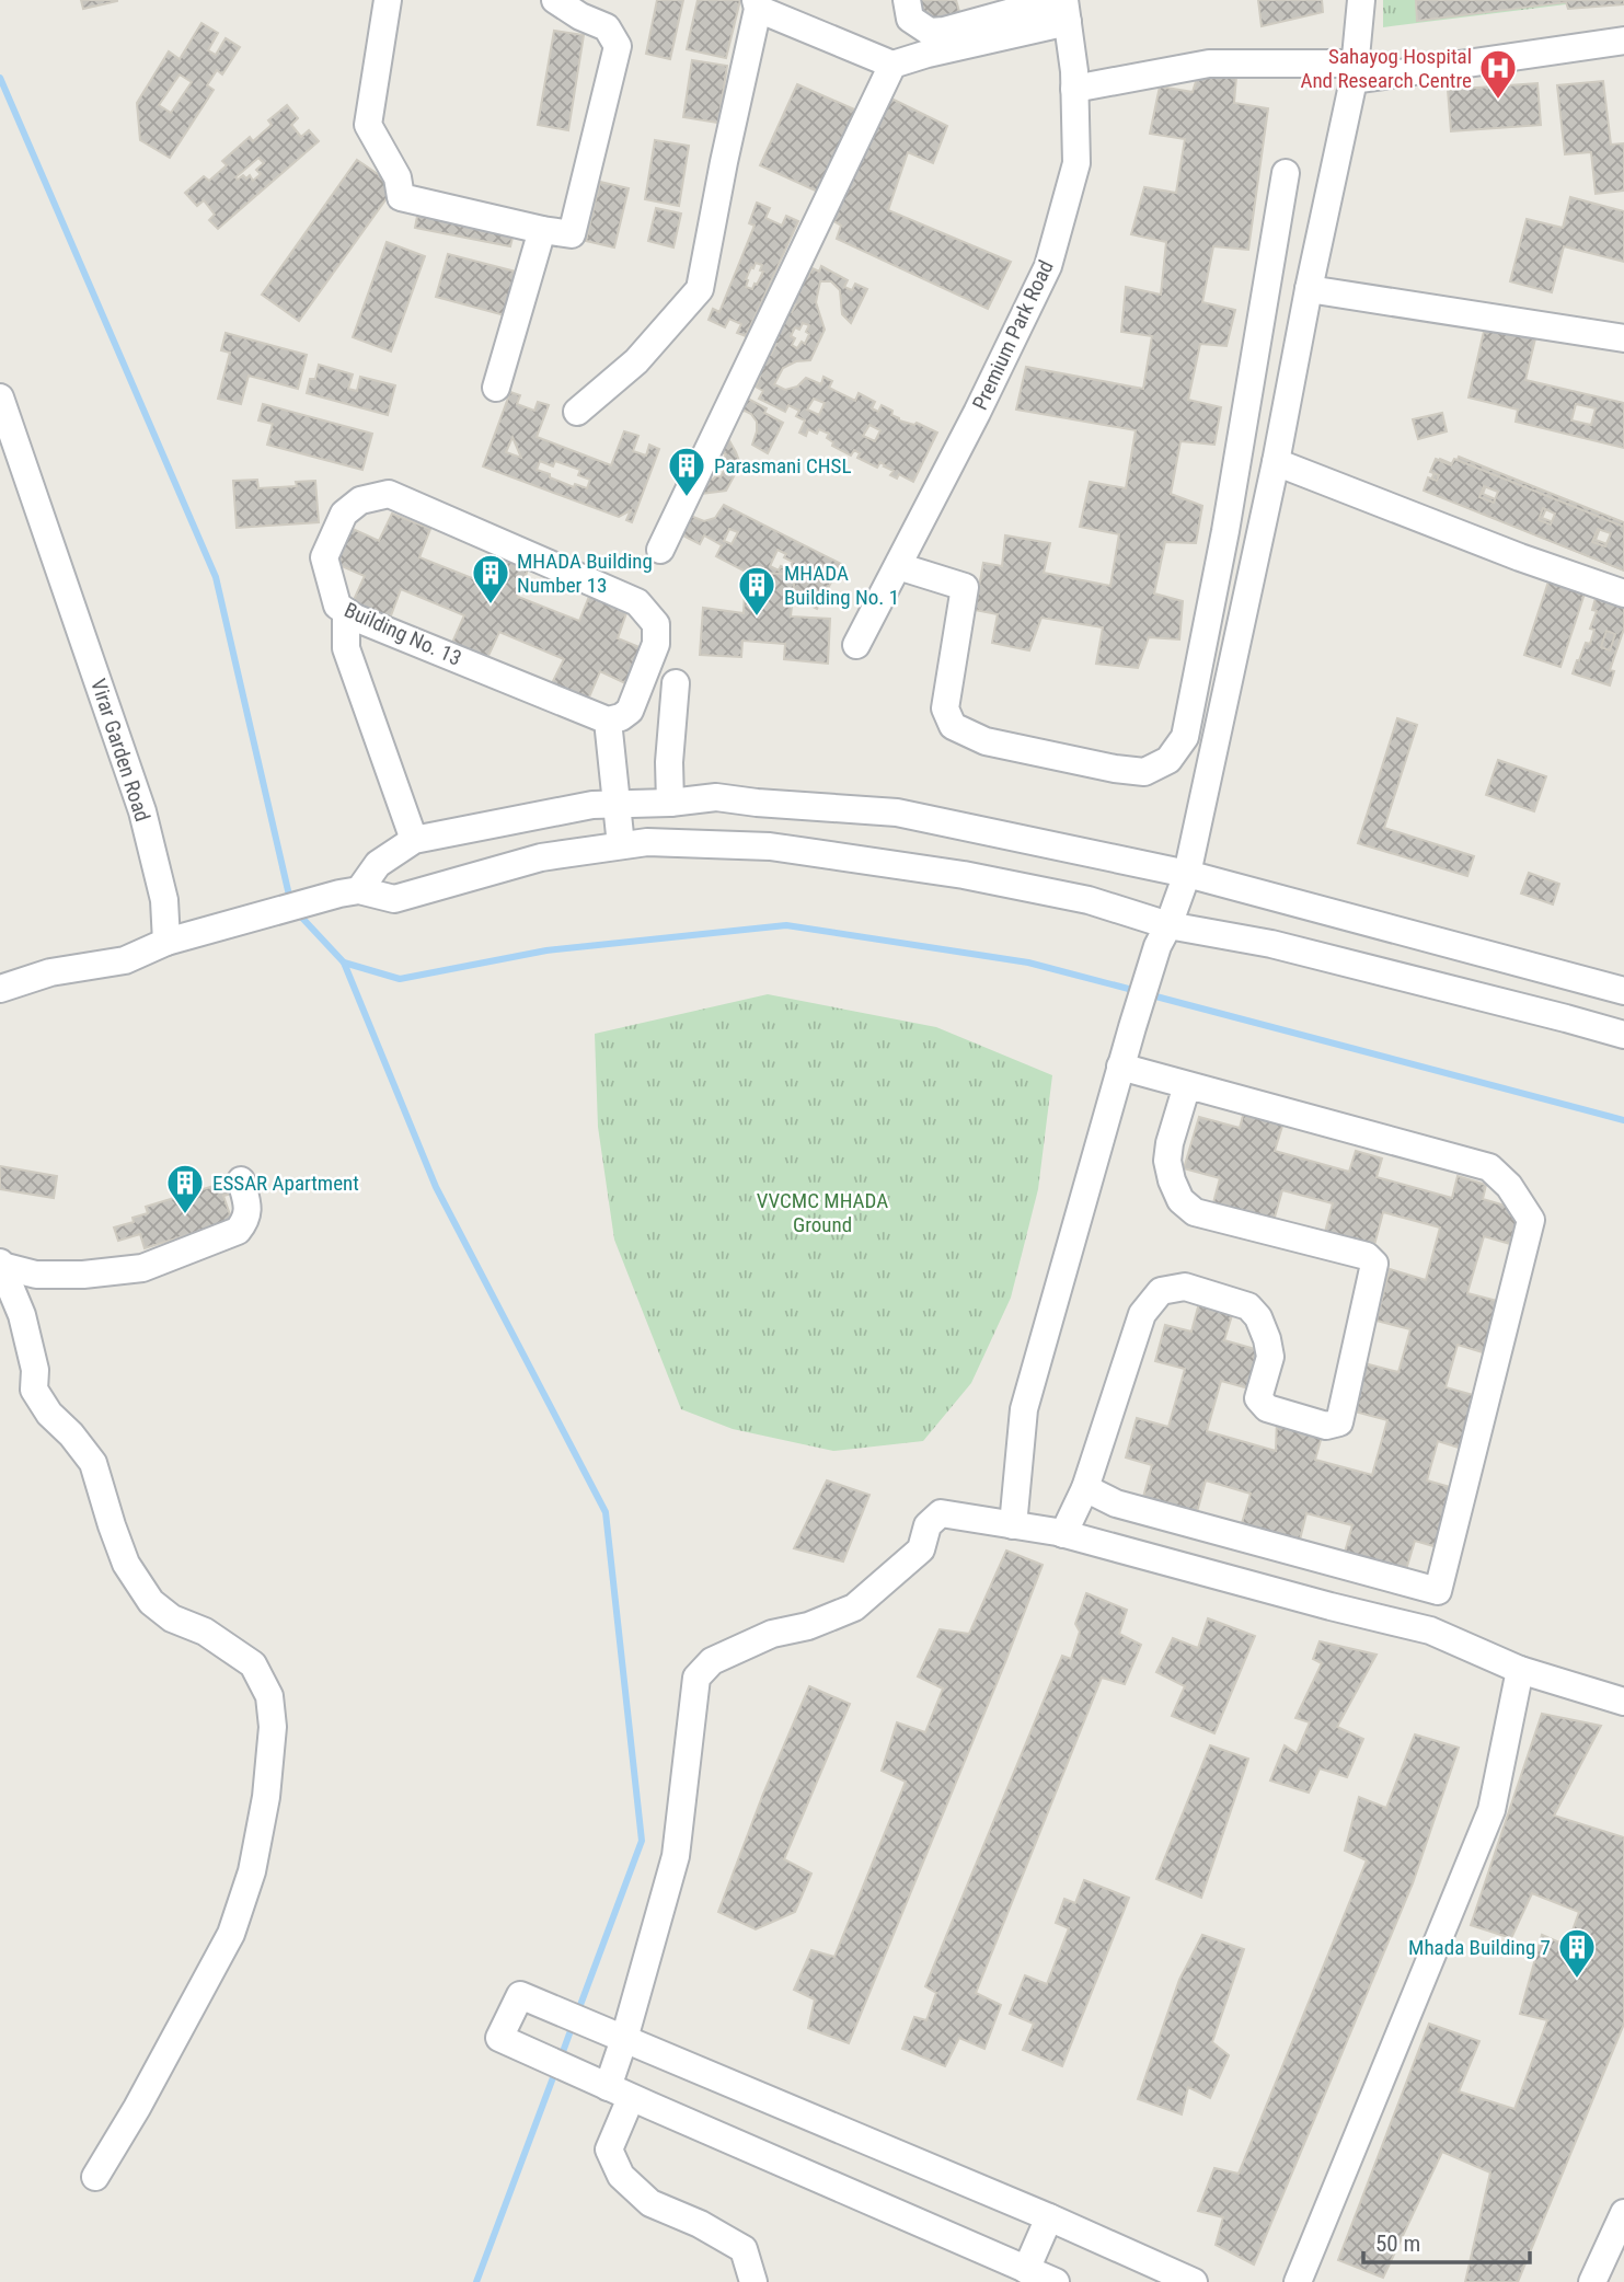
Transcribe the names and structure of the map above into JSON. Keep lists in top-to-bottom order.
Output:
{
  "streets": {
    "street": ["Premium Park Road", "Building No. 13", "Virar Garden Road"]
  },
  "parks": ["VVCMC MHADA Ground"],
  "places": {
    "hospital": ["Sahayog Hospital And Research Centre"],
    "building": [
      "Parasmani CHSL",
      "MHADA Building Number 13",
      "MHADA Building No. 1",
      "ESSAR Apartment",
      "Mhada Building 7"
    ]
  },
  "scale_bar": "50 m"
}
